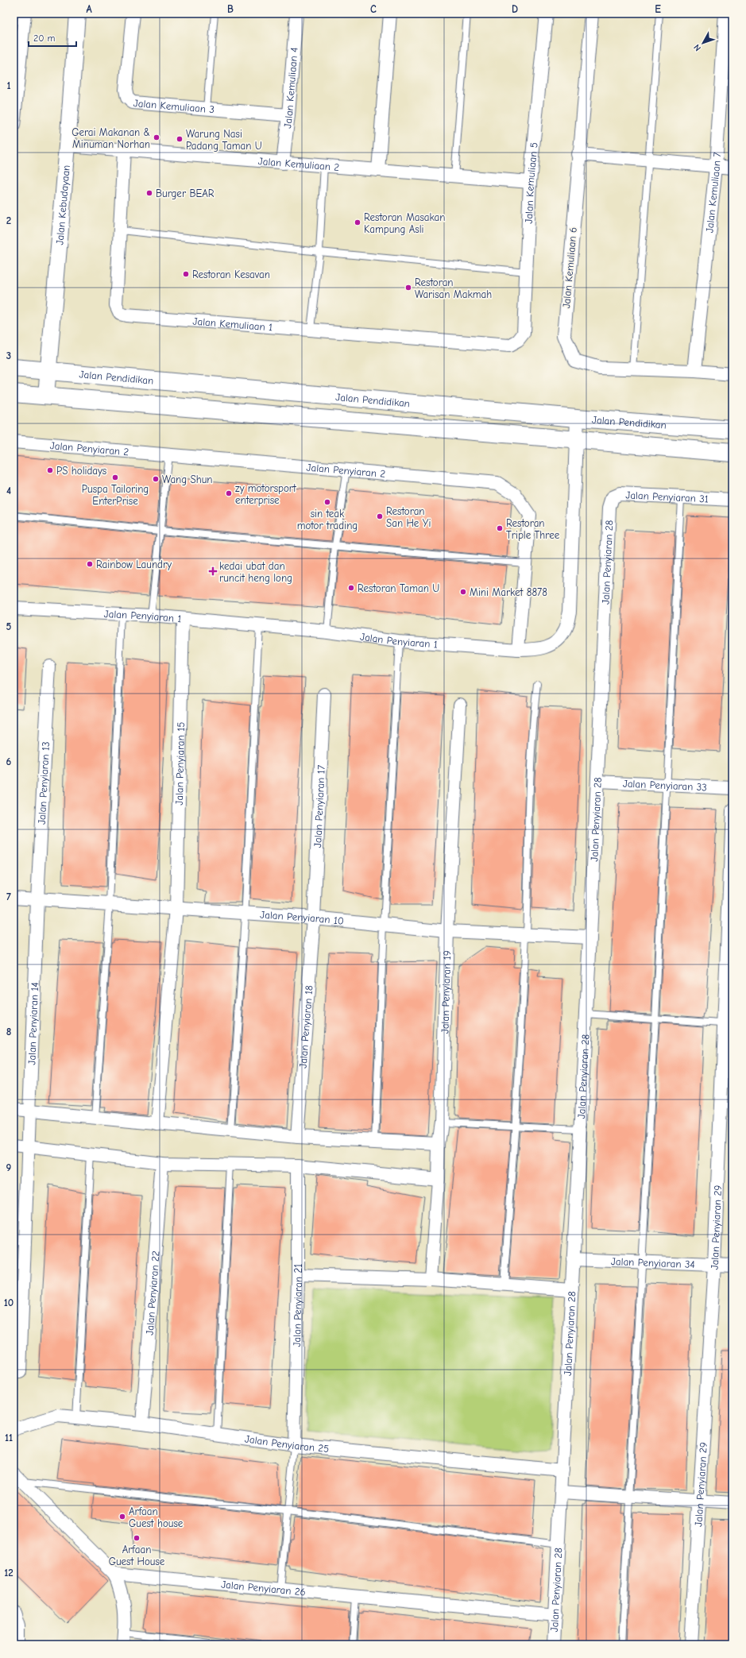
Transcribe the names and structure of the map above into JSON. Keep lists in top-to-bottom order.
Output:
{
  "streets": {
    "main road": ["Jalan Pendidikan"],
    "street": [
      "Jalan Kemuliaan 4",
      "Jalan Kemuliaan 3",
      "Jalan Kemuliaan 2",
      "Jalan Kemuliaan 5",
      "Jalan Kemuliaan 7",
      "Jalan Kebudayaan",
      "Jalan Kemuliaan 6",
      "Jalan Kemuliaan 1",
      "Jalan Penyiaran 2",
      "Jalan Penyiaran 31",
      "Jalan Penyiaran 28",
      "Jalan Penyiaran 1",
      "Jalan Penyiaran 15",
      "Jalan Penyiaran 13",
      "Jalan Penyiaran 33",
      "Jalan Penyiaran 17",
      "Jalan Penyiaran 10",
      "Jalan Penyiaran 19",
      "Jalan Penyiaran 14",
      "Jalan Penyiaran 18",
      "Jalan Penyiaran 29",
      "Jalan Penyiaran 34",
      "Jalan Penyiaran 22",
      "Jalan Penyiaran 21",
      "Jalan Penyiaran 25",
      "Jalan Penyiaran 26"
    ]
  },
  "crossings": [
    ["Jalan Kemuliaan 4", "Jalan Kemuliaan 3"],
    ["Jalan Kemuliaan 4", "Jalan Kemuliaan 2"],
    ["Jalan Kemuliaan 2", "Jalan Kemuliaan 5"],
    ["Jalan Kemuliaan 2", "Jalan Kebudayaan"],
    ["Jalan Kemuliaan 2", "Jalan Kemuliaan 1"],
    ["Jalan Kemuliaan 5", "Jalan Kemuliaan 1"],
    ["Jalan Kemuliaan 7", "Jalan Kemuliaan 6"],
    ["Jalan Kebudayaan", "Jalan Pendidikan"],
    ["Jalan Pendidikan", "Jalan Penyiaran 1"],
    ["Jalan Penyiaran 2", "Jalan Penyiaran 1"],
    ["Jalan Penyiaran 31", "Jalan Penyiaran 28"],
    ["Jalan Penyiaran 28", "Jalan Penyiaran 33"],
    ["Jalan Penyiaran 28", "Jalan Penyiaran 10"],
    ["Jalan Penyiaran 28", "Jalan Penyiaran 34"],
    ["Jalan Penyiaran 28", "Jalan Penyiaran 25"],
    ["Jalan Penyiaran 28", "Jalan Penyiaran 26"],
    ["Jalan Penyiaran 1", "Jalan Penyiaran 15"],
    ["Jalan Penyiaran 15", "Jalan Penyiaran 10"],
    ["Jalan Penyiaran 13", "Jalan Penyiaran 10"],
    ["Jalan Penyiaran 13", "Jalan Penyiaran 14"],
    ["Jalan Penyiaran 17", "Jalan Penyiaran 10"],
    ["Jalan Penyiaran 17", "Jalan Penyiaran 18"],
    ["Jalan Penyiaran 10", "Jalan Penyiaran 19"],
    ["Jalan Penyiaran 10", "Jalan Penyiaran 14"],
    ["Jalan Penyiaran 10", "Jalan Penyiaran 18"],
    ["Jalan Penyiaran 29", "Jalan Penyiaran 34"],
    ["Jalan Penyiaran 22", "Jalan Penyiaran 25"],
    ["Jalan Penyiaran 21", "Jalan Penyiaran 25"]
  ],
  "places": {
    "other": [
      "Gerai Makanan & Minuman Norhan",
      "Warung Nasi Padang Taman U",
      "Burger BEAR",
      "Restoran Masakan Kampung Asli",
      "Restoran Kesavan",
      "Restoran Warisan Makmah",
      "PS holidays",
      "Puspa Tailoring EnterPrise",
      "Wang Shun",
      "zy motorsport enterprise",
      "sin teak motor trading",
      "Restoran San He Yi",
      "Restoran Triple Three",
      "Rainbow Laundry",
      "Restoran Taman U",
      "Mini Market 8878",
      "Arfaan Guest house",
      "Arfaan Guest House"
    ],
    "health": ["kedai ubat dan runcit heng long"]
  },
  "scale_bar": "20 m",
  "north": "bottom left",
  "grid": {
    "columns": [
      "A",
      "B",
      "C",
      "D",
      "E"
    ],
    "rows": [
      "1",
      "2",
      "3",
      "4",
      "5",
      "6",
      "7",
      "8",
      "9",
      "10",
      "11",
      "12"
    ]
  }
}
